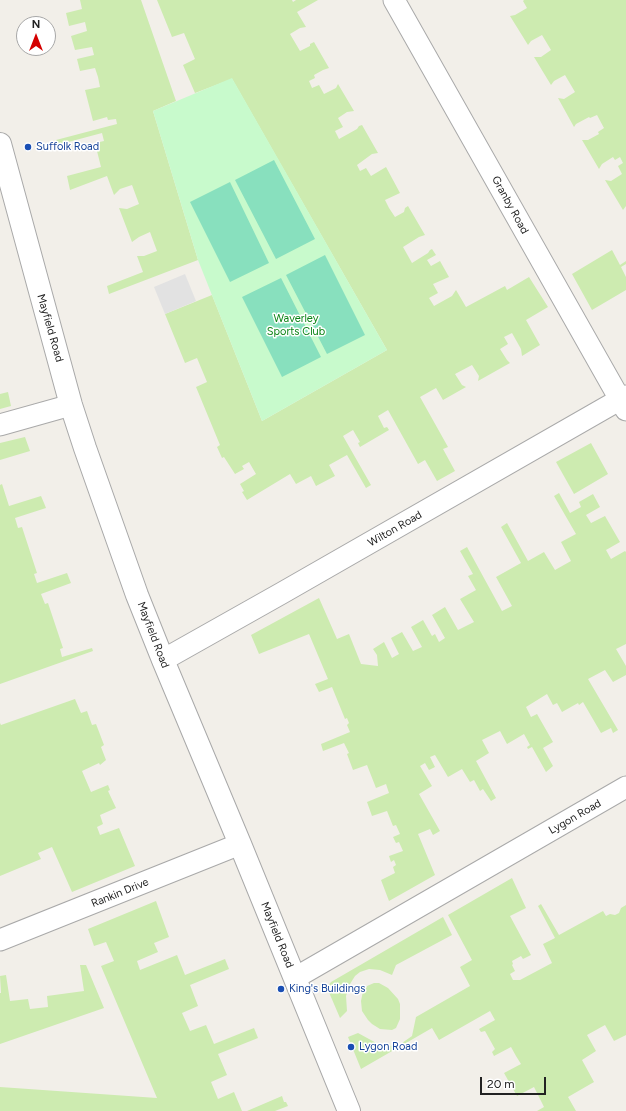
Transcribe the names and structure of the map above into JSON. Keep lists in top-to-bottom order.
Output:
{
  "streets": {
    "street": [
      "Granby Road",
      "Mayfield Road",
      "Wilton Road",
      "Lygon Road",
      "Rankin Drive"
    ]
  },
  "crossings": [
    ["Granby Road", "Wilton Road"],
    ["Mayfield Road", "Wilton Road"],
    ["Mayfield Road", "Lygon Road"],
    ["Mayfield Road", "Rankin Drive"]
  ],
  "parks": ["Waverley Sports Club"],
  "places": ["Suffolk Road", "King's Buildings", "Lygon Road"],
  "scale_bar": "20 m",
  "north": "top"
}
